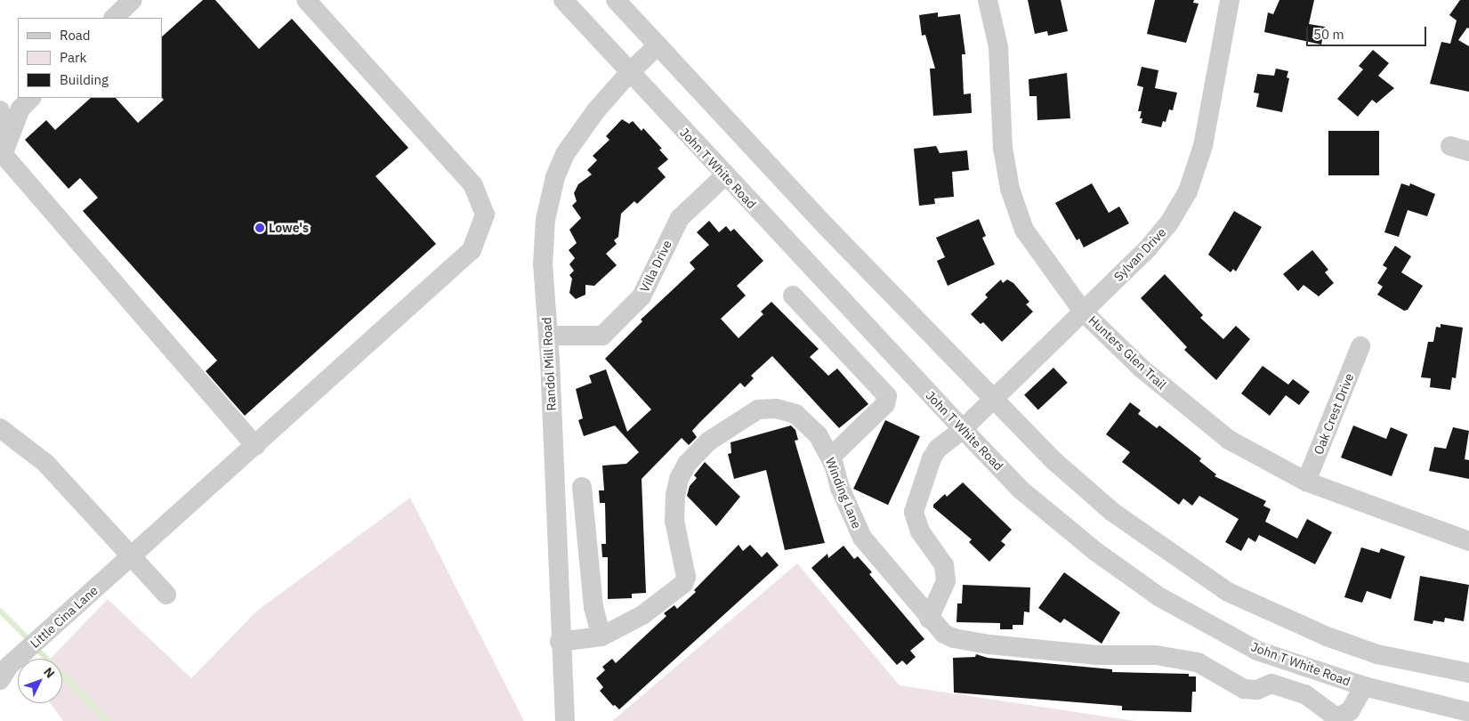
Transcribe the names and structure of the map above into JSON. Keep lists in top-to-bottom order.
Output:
{
  "streets": {
    "street": [
      "John T White Road",
      "Sylvan Drive",
      "Villa Drive",
      "Hunters Glen Trail",
      "Randol Mill Road",
      "Oak Crest Drive",
      "Winding Lane",
      "Little Cina Lane"
    ]
  },
  "crossings": [
    ["John T White Road", "Sylvan Drive"],
    ["John T White Road", "Villa Drive"],
    ["John T White Road", "Randol Mill Road"],
    ["Sylvan Drive", "Hunters Glen Trail"],
    ["Sylvan Drive", "Winding Lane"],
    ["Villa Drive", "Randol Mill Road"],
    ["Hunters Glen Trail", "Oak Crest Drive"],
    ["Randol Mill Road", "Winding Lane"]
  ],
  "places": ["Lowe's"],
  "legend": ["Road", "Park", "Building"],
  "scale_bar": "50 m",
  "north": "top right"
}
